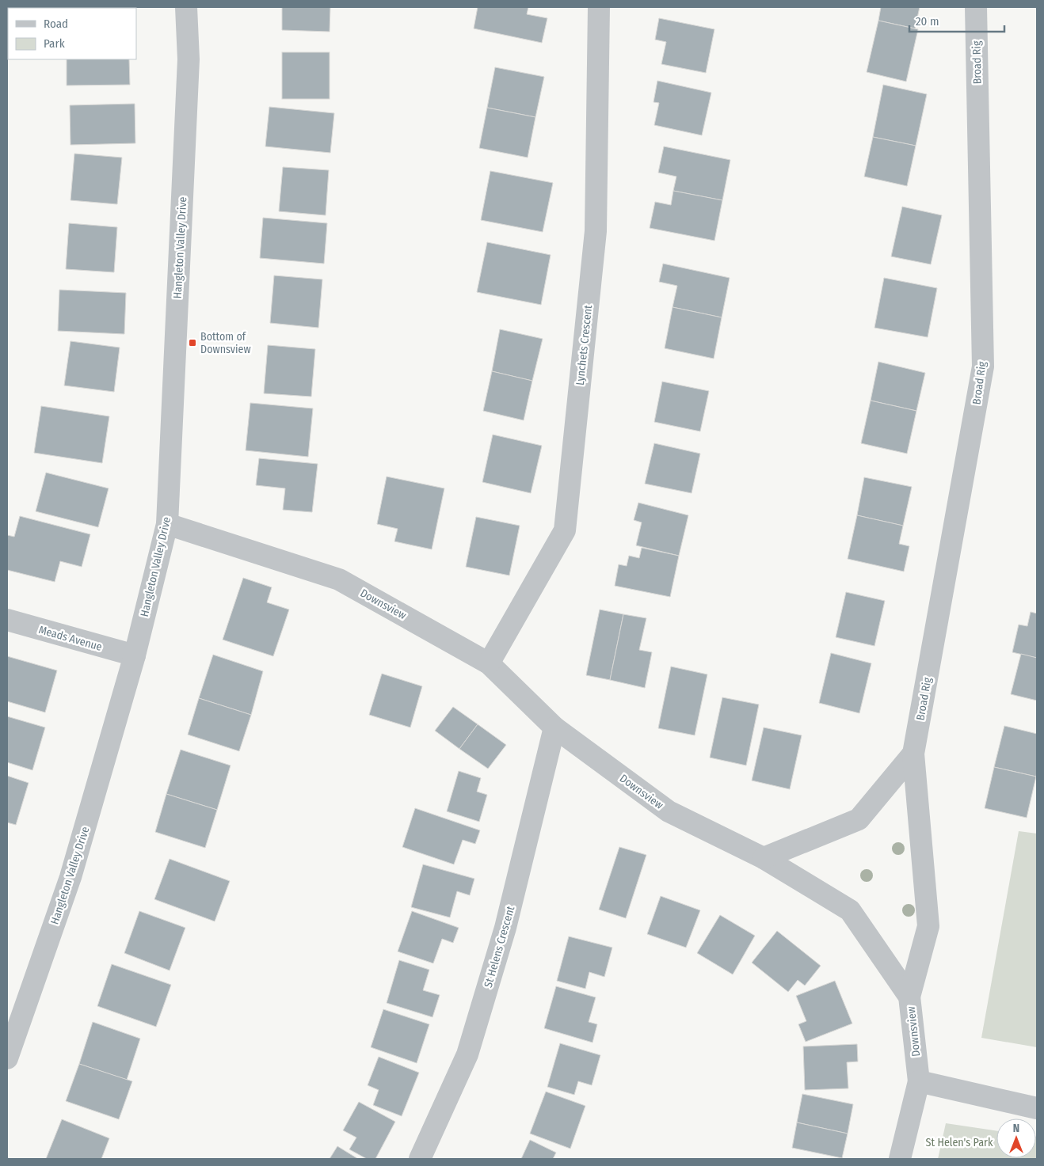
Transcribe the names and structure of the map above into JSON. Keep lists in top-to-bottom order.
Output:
{
  "streets": {
    "street": [
      "Broad Rig",
      "Hangleton Valley Drive",
      "Lynchets Crescent",
      "Downsview",
      "Meads Avenue",
      "St Helens Crescent"
    ]
  },
  "crossings": [
    ["Broad Rig", "Downsview"],
    ["Hangleton Valley Drive", "Downsview"],
    ["Hangleton Valley Drive", "Meads Avenue"],
    ["Lynchets Crescent", "Downsview"],
    ["Downsview", "St Helens Crescent"]
  ],
  "parks": ["St Helen's Park"],
  "places": {
    "transit": ["Bottom of Downsview"]
  },
  "legend": ["Road", "Park"],
  "scale_bar": "20 m",
  "north": "top"
}
